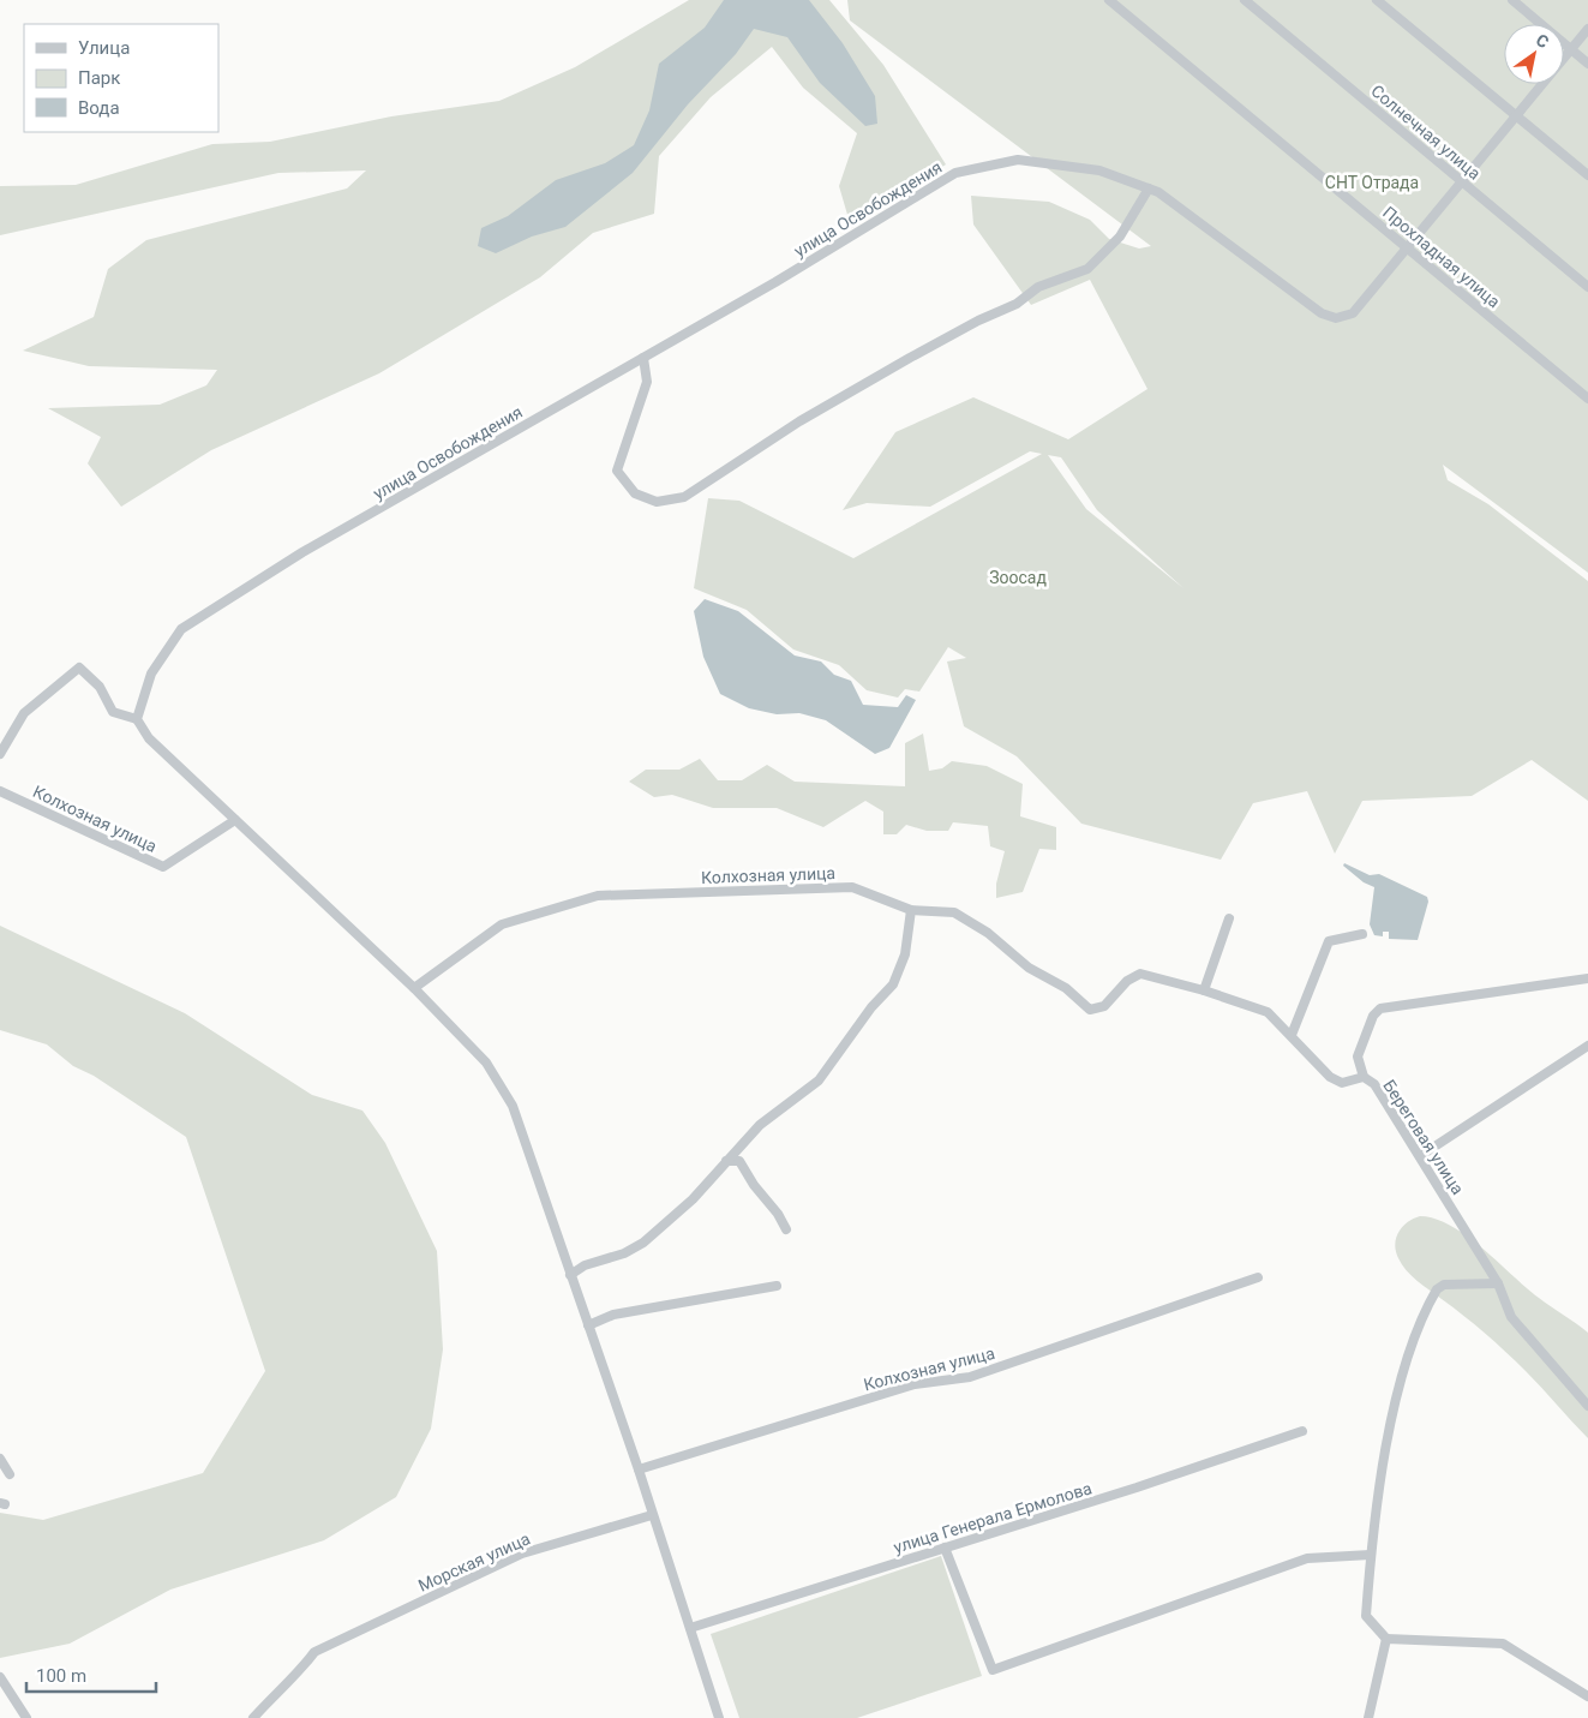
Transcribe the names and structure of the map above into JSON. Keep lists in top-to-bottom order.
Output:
{
  "streets": {
    "street": [
      "Солнечная улица",
      "улица Освобождения",
      "Прохладная улица",
      "Колхозная улица",
      "Береговая улица",
      "улица Генерала Ермолова",
      "Морская улица"
    ]
  },
  "crossings": [
    ["Солнечная улица", "улица Освобождения"],
    ["улица Освобождения", "Прохладная улица"],
    ["Колхозная улица", "Береговая улица"]
  ],
  "parks": ["СНТ Отрада", "Зоосад"],
  "legend": ["Улица", "Парк", "Вода"],
  "scale_bar": "100 m",
  "north": "top right"
}
